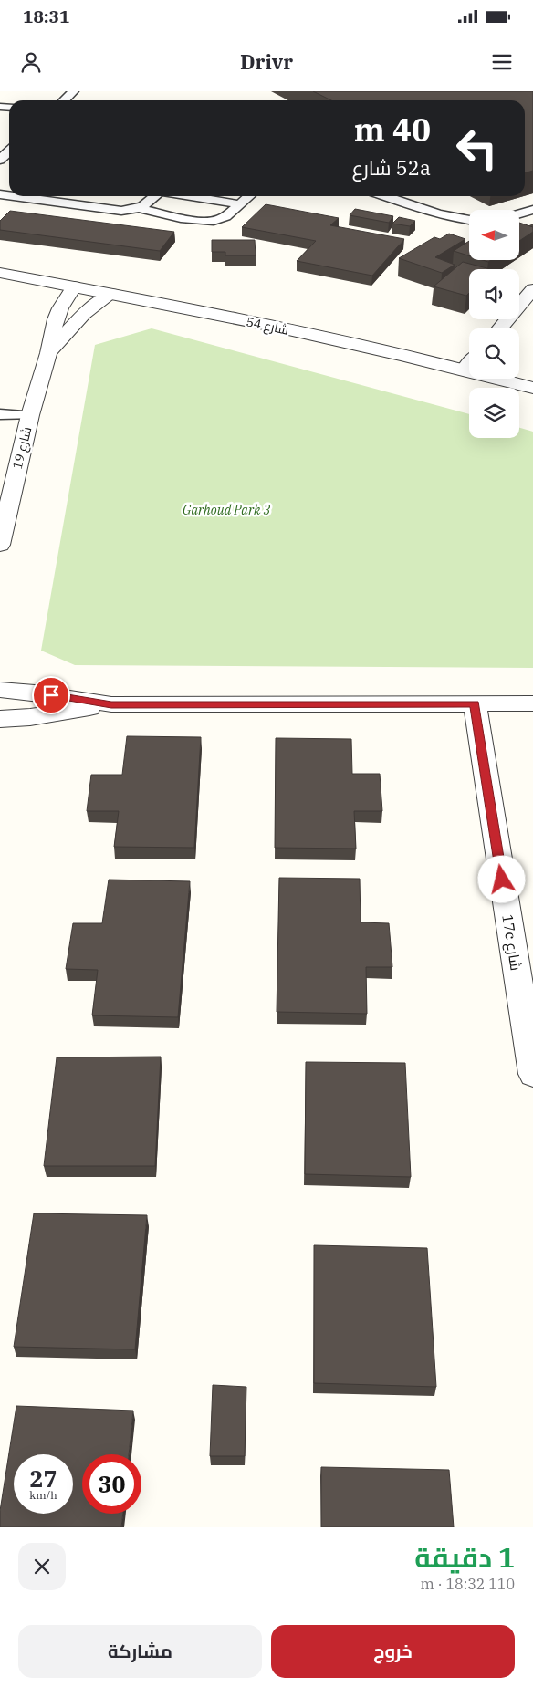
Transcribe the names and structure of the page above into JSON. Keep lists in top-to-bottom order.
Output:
{
  "streets": {
    "street": ["شارع 54", "شارع 19", "17c شارع"]
  },
  "crossings": [
    ["شارع 54", "شارع 19"]
  ],
  "parks": ["Garhoud Park 3"],
  "north": "left",
  "page": {
    "status": "18:31",
    "header": "Drivr",
    "turn": ["40 m", "52a شارع"],
    "speed": "27 km/h",
    "limit": "30",
    "heading": ["1 دقيقة", "110 m · 18:32"],
    "buttons": ["خروج", "مشاركة"]
  }
}
